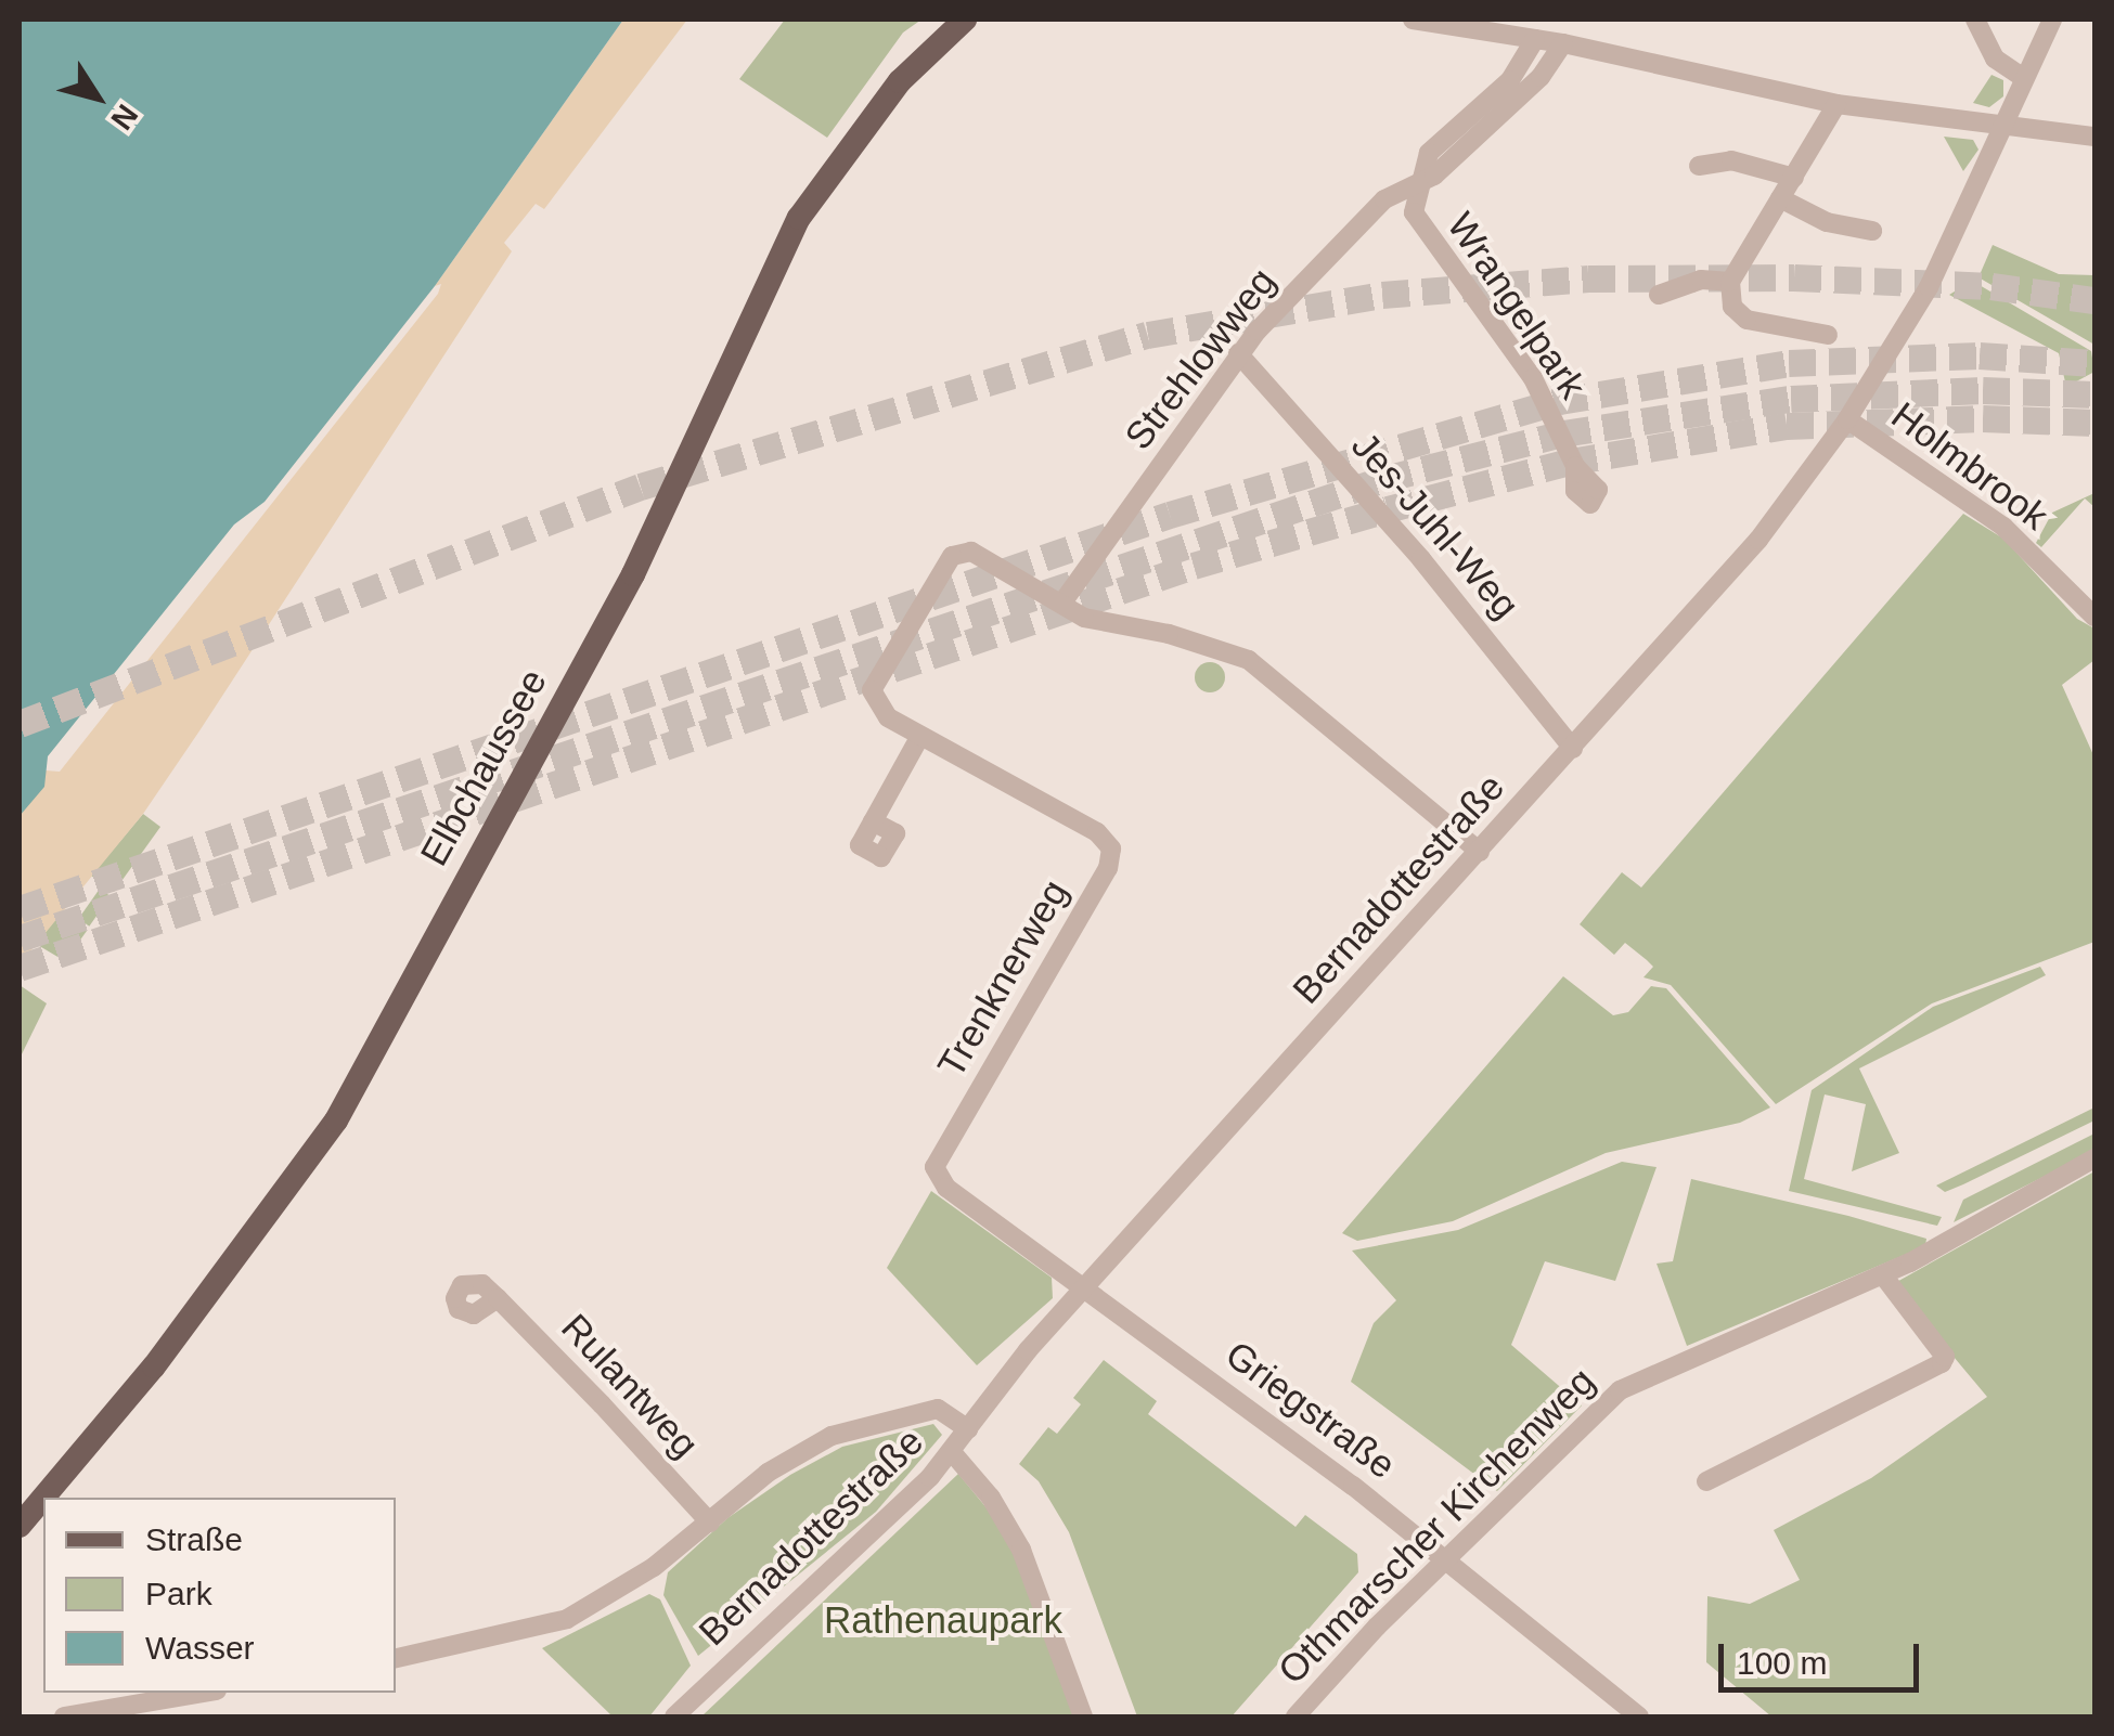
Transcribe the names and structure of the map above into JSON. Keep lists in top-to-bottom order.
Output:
{
  "streets": {
    "main road": ["Elbchaussee"],
    "street": [
      "Wrangelpark",
      "Strehlowweg",
      "Holmbrook",
      "Jes-Juhl-Weg",
      "Bernadottestraße",
      "Trenknerweg",
      "Rulantweg",
      "Griegstraße",
      "Othmarscher Kirchenweg"
    ]
  },
  "crossings": [
    ["Wrangelpark", "Strehlowweg"],
    ["Strehlowweg", "Jes-Juhl-Weg"],
    ["Strehlowweg", "Trenknerweg"],
    ["Holmbrook", "Bernadottestraße"],
    ["Jes-Juhl-Weg", "Bernadottestraße"],
    ["Bernadottestraße", "Trenknerweg"],
    ["Bernadottestraße", "Griegstraße"],
    ["Trenknerweg", "Griegstraße"],
    ["Griegstraße", "Othmarscher Kirchenweg"]
  ],
  "parks": ["Rathenaupark"],
  "legend": ["Straße", "Park", "Wasser"],
  "scale_bar": "100 m",
  "north": "bottom right"
}
